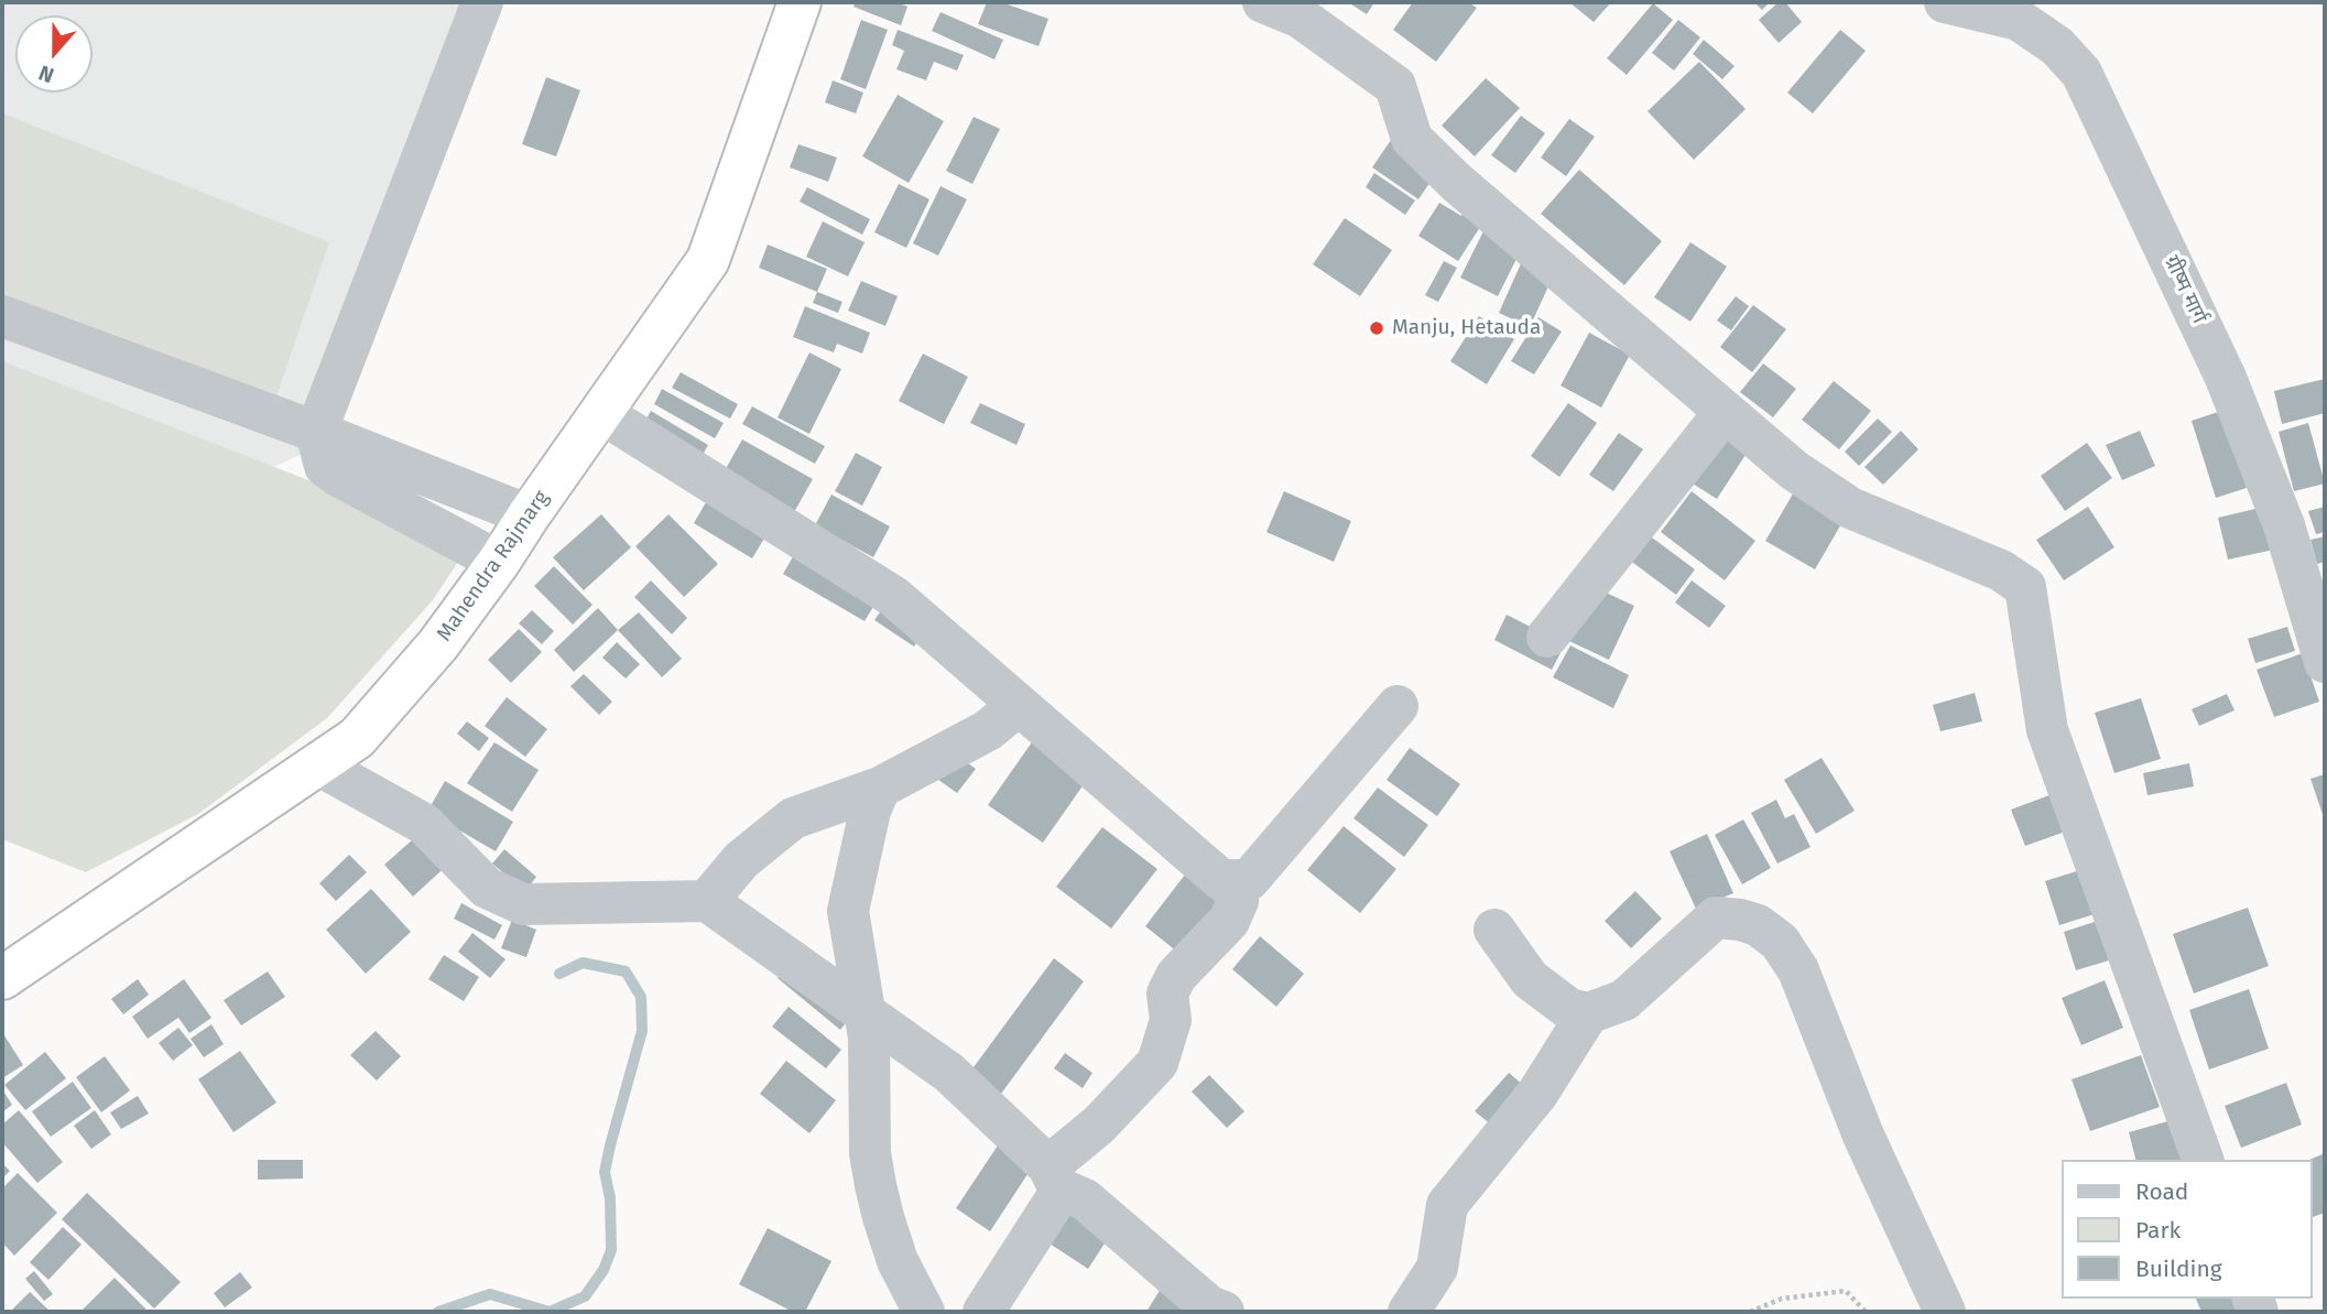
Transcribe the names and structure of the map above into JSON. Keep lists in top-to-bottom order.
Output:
{
  "streets": {
    "highway": ["Mahendra Rajmarg"],
    "street": ["ग्रीष्म मार्ग"]
  },
  "places": ["Manju, Hetauda"],
  "legend": ["Road", "Park", "Building"],
  "north": "bottom"
}
